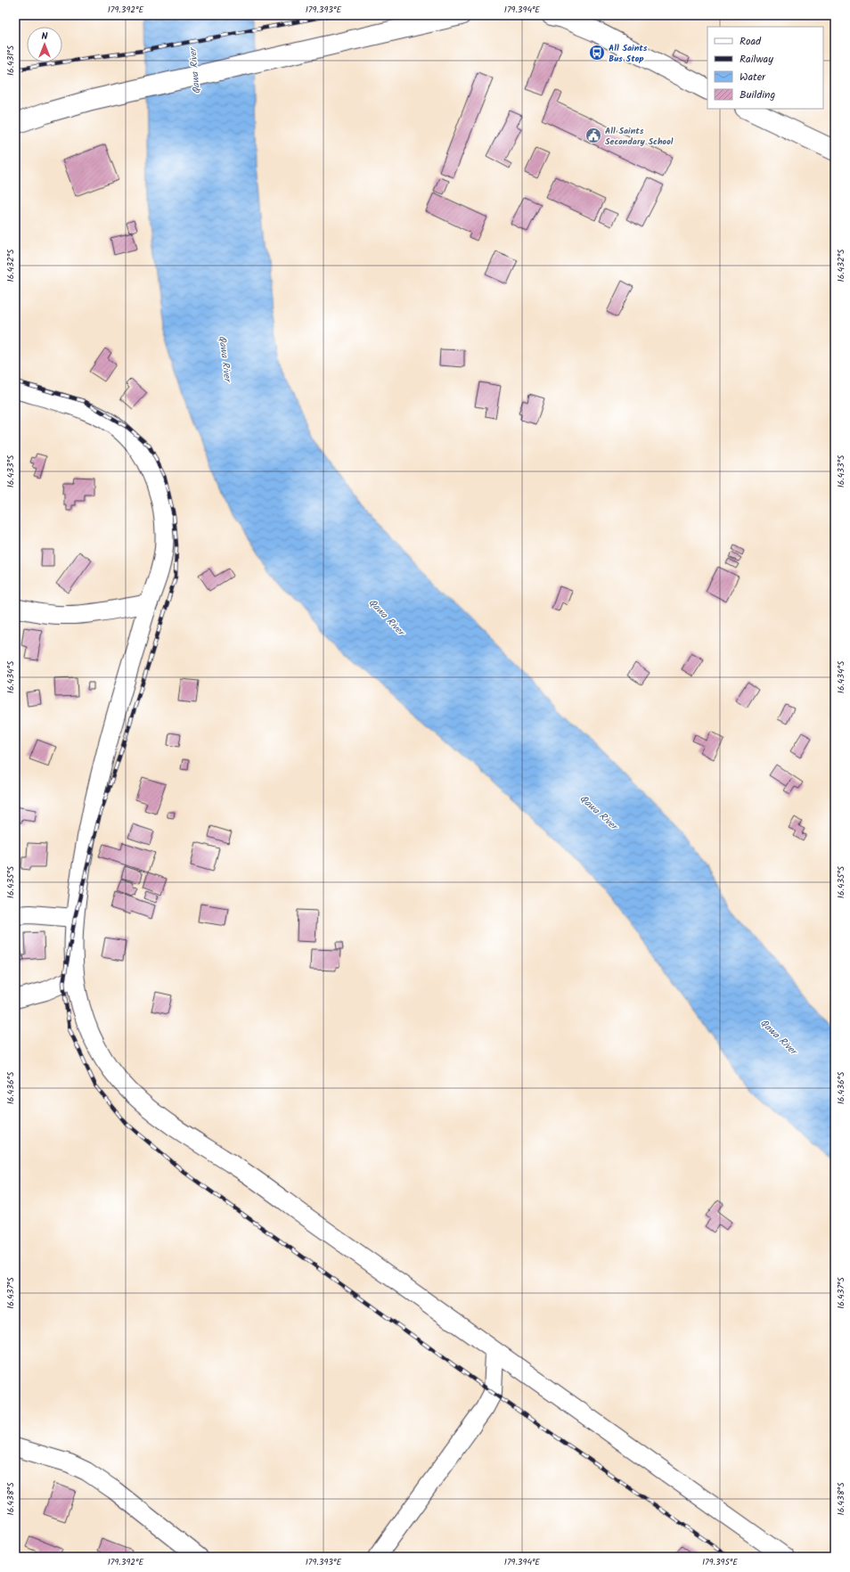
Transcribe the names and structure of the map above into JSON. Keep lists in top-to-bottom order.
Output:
{
  "water": ["Qawa River"],
  "places": {
    "bus stop": ["All Saints Bus Stop"],
    "public building": ["All Saints Secondary School"]
  },
  "legend": [
    "Road",
    "Railway",
    "Water",
    "Building"
  ],
  "north": "top",
  "coordinates": [
    "179.392°E",
    "179.393°E",
    "179.394°E",
    "16.431°S",
    "16.432°S",
    "16.433°S",
    "16.434°S",
    "16.435°S",
    "16.436°S",
    "16.437°S",
    "16.438°S",
    "179.395°E"
  ]
}
